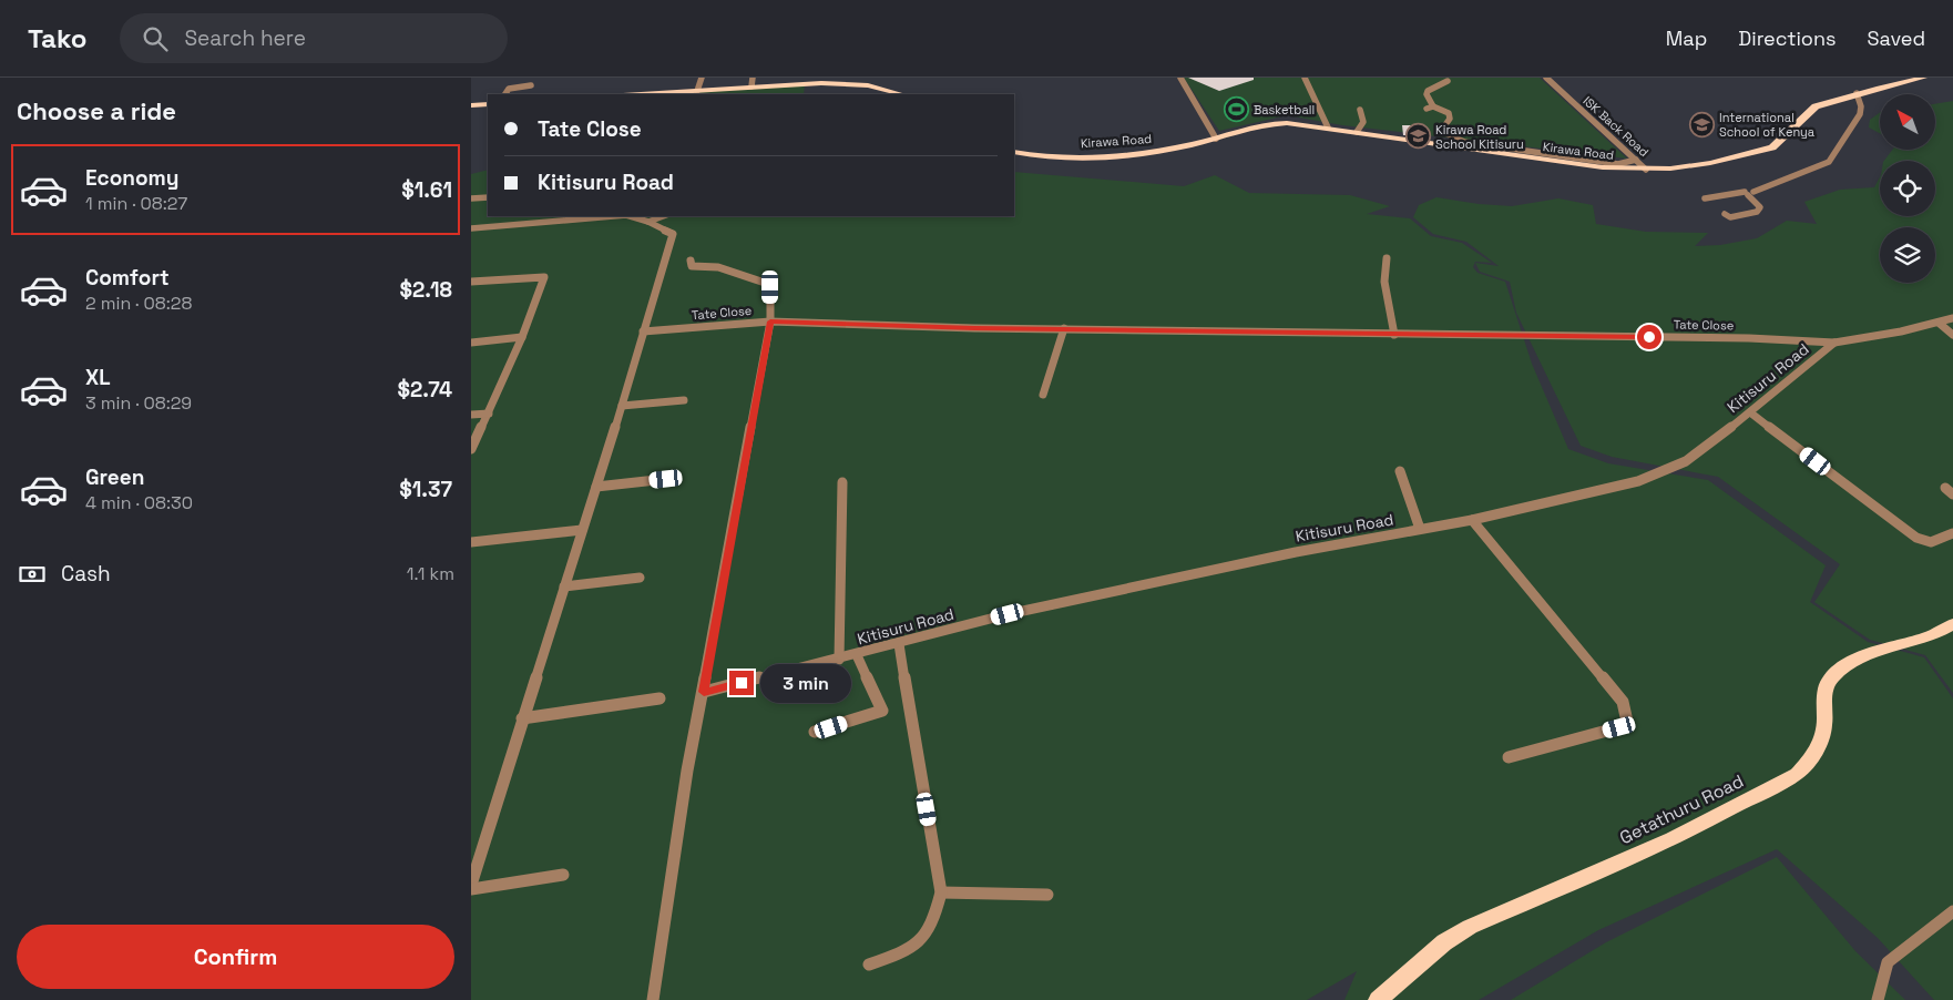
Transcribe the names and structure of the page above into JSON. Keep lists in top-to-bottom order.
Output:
{
  "streets": {
    "main road": ["Kirawa Road", "Getathuru Road"],
    "street": ["ISK Back Road", "Tate Close", "Kitisuru Road"]
  },
  "crossings": [
    ["ISK Back Road", "Kirawa Road"],
    ["Tate Close", "Kitisuru Road"]
  ],
  "places": {
    "sports": ["Basketball"],
    "school or university": ["International School of Kenya", "Kirawa Road School Kitisuru"]
  },
  "north": "top left",
  "page": {
    "header": "Tako",
    "search": "Search here",
    "nav": ["Map", "Directions", "Saved"],
    "heading": "Choose a ride",
    "banner": ["Tate Close", "Kitisuru Road"],
    "list": [
      {
        "name": "Economy",
        "note": "1 min · 08:27",
        "value": "$1.61"
      },
      {
        "name": "Comfort",
        "note": "2 min · 08:28",
        "value": "$2.18"
      },
      {
        "name": "XL",
        "note": "3 min · 08:29",
        "value": "$2.74"
      },
      {
        "name": "Green",
        "note": "4 min · 08:30",
        "value": "$1.37"
      }
    ],
    "pay": ["Cash", "1.1 km"],
    "bubble": "3 min",
    "buttons": "Confirm"
  }
}
